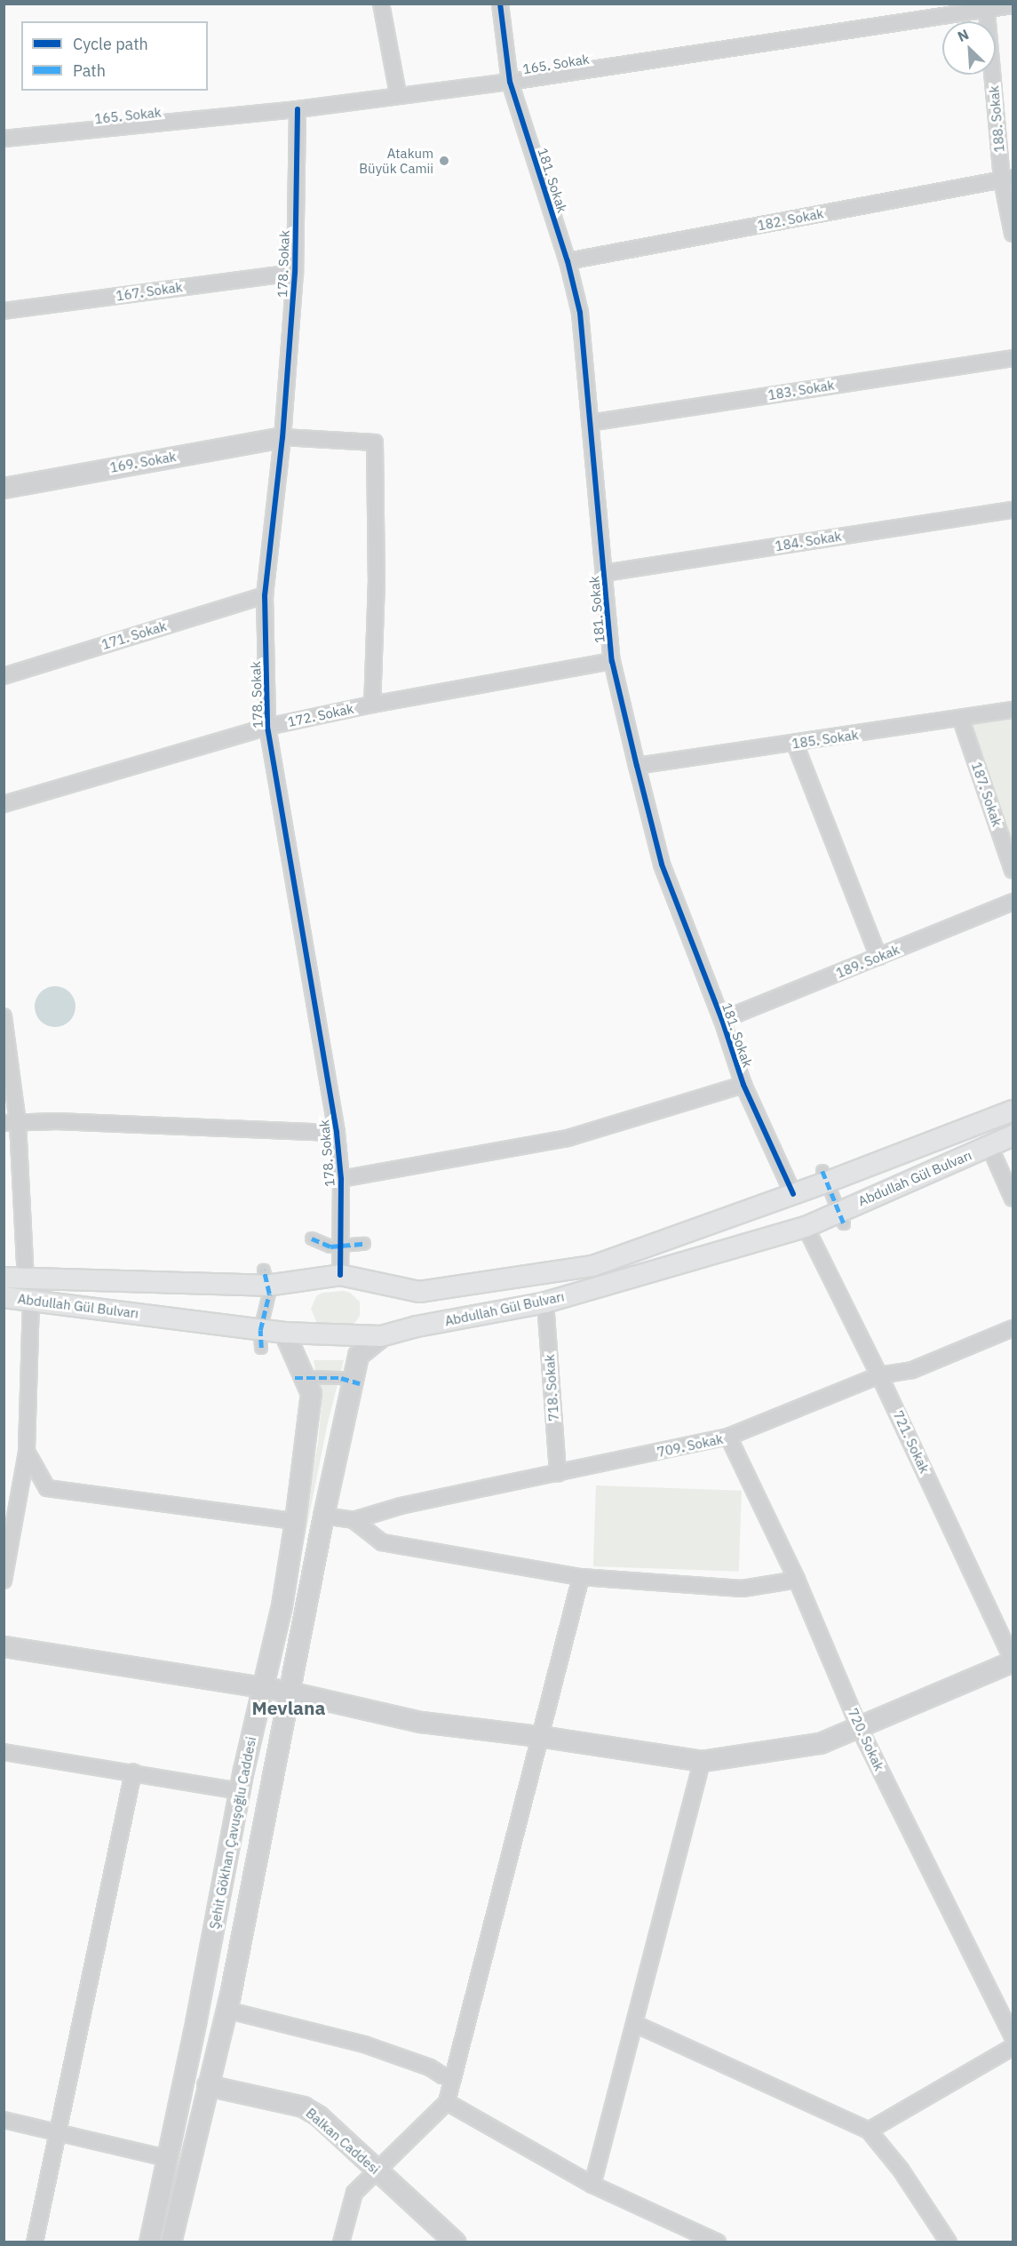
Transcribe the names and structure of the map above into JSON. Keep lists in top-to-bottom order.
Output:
{
  "streets": {
    "main road": ["Abdullah Gül Bulvarı"],
    "street": [
      "165. Sokak",
      "188. Sokak",
      "181. Sokak",
      "182. Sokak",
      "178. Sokak",
      "167. Sokak",
      "183. Sokak",
      "169. Sokak",
      "184. Sokak",
      "171. Sokak",
      "172. Sokak",
      "185. Sokak",
      "187. Sokak",
      "189. Sokak",
      "718. Sokak",
      "721. Sokak",
      "709. Sokak",
      "720. Sokak",
      "Şehit Gökhan Çavuşoğlu Caddesi",
      "Balkan Caddesi"
    ]
  },
  "crossings": [
    ["165. Sokak", "188. Sokak"],
    ["165. Sokak", "181. Sokak"],
    ["165. Sokak", "178. Sokak"],
    ["188. Sokak", "182. Sokak"],
    ["181. Sokak", "182. Sokak"],
    ["181. Sokak", "183. Sokak"],
    ["181. Sokak", "184. Sokak"],
    ["181. Sokak", "172. Sokak"],
    ["181. Sokak", "185. Sokak"],
    ["181. Sokak", "189. Sokak"],
    ["181. Sokak", "Abdullah Gül Bulvarı"],
    ["178. Sokak", "167. Sokak"],
    ["178. Sokak", "169. Sokak"],
    ["178. Sokak", "171. Sokak"],
    ["178. Sokak", "172. Sokak"],
    ["178. Sokak", "Abdullah Gül Bulvarı"],
    ["185. Sokak", "187. Sokak"],
    ["Abdullah Gül Bulvarı", "718. Sokak"],
    ["Abdullah Gül Bulvarı", "721. Sokak"],
    ["Abdullah Gül Bulvarı", "Şehit Gökhan Çavuşoğlu Caddesi"],
    ["718. Sokak", "709. Sokak"],
    ["721. Sokak", "709. Sokak"],
    ["709. Sokak", "720. Sokak"]
  ],
  "districts": ["Mevlana"],
  "places": ["Atakum Büyük Camii"],
  "legend": ["Cycle path", "Path"],
  "north": "top left"
}
